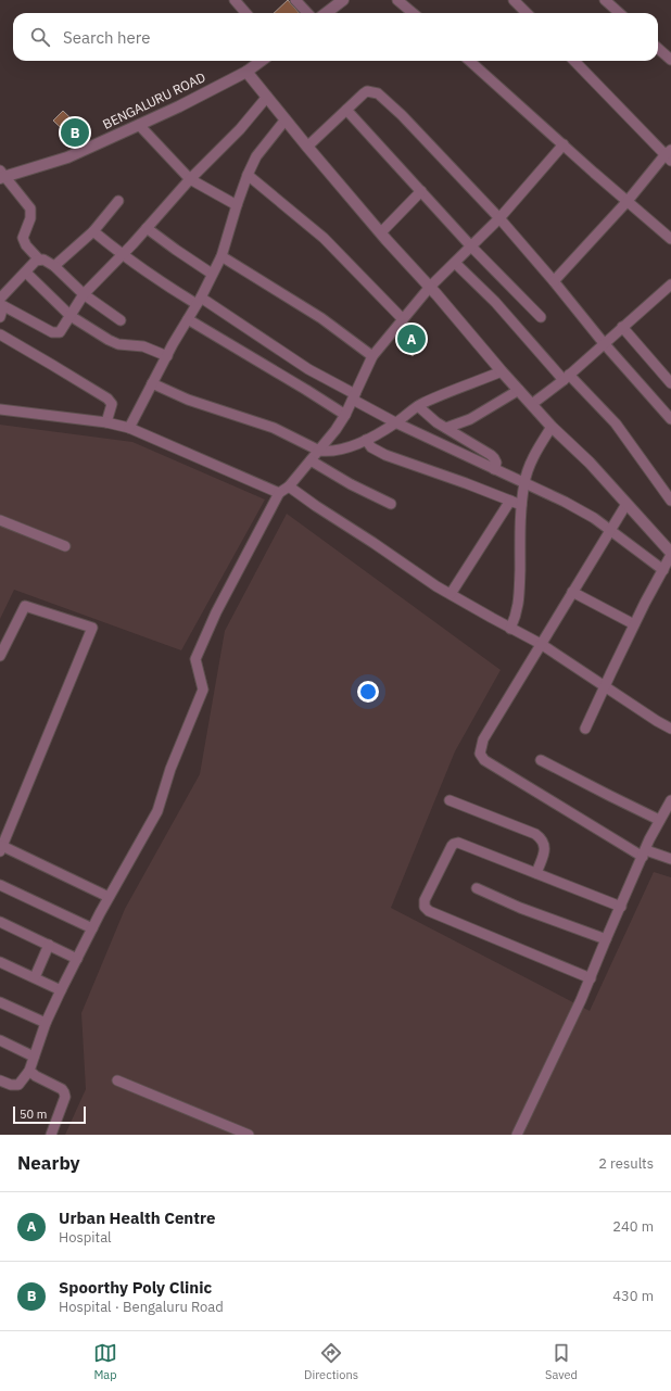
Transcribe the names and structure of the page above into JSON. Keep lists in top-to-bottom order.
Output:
{
  "streets": {
    "street": ["BENGALURU ROAD"]
  },
  "scale_bar": "50 m",
  "page": {
    "search": "Search here",
    "pins": ["B", "A"],
    "scale": "50 m",
    "heading": ["Nearby", "2 results"],
    "list": [
      {
        "mark": "A",
        "name": "Urban Health Centre",
        "note": "Hospital",
        "value": "240 m"
      },
      {
        "mark": "B",
        "name": "Spoorthy Poly Clinic",
        "note": "Hospital · Bengaluru Road",
        "value": "430 m"
      }
    ],
    "nav": ["Map", "Directions", "Saved"]
  }
}
